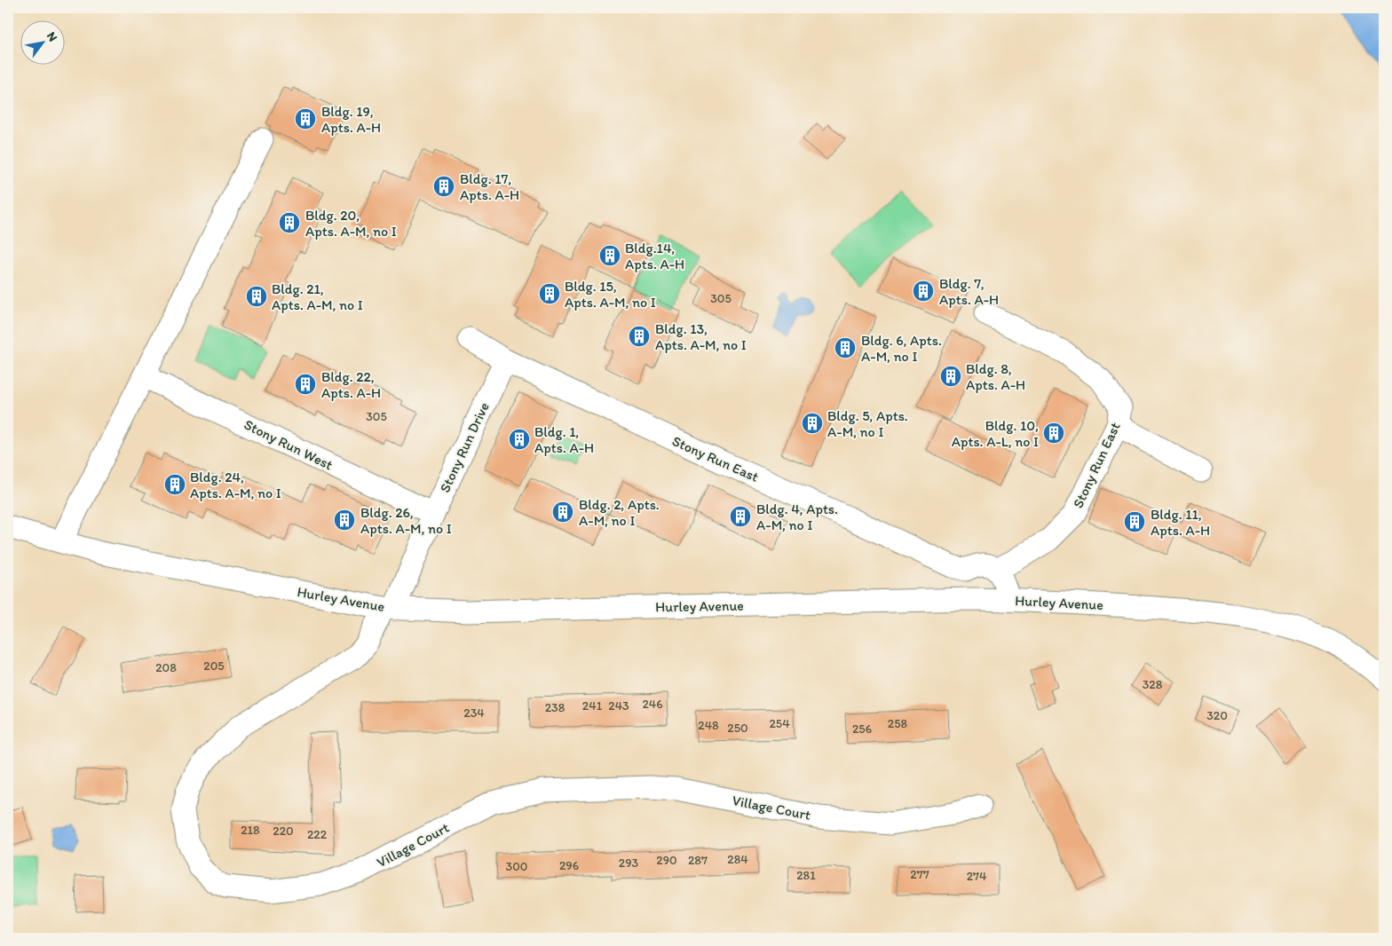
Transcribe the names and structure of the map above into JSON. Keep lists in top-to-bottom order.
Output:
{
  "streets": {
    "street": [
      "Stony Run West",
      "Stony Run Drive",
      "Stony Run East",
      "Hurley Avenue",
      "Village Court"
    ]
  },
  "crossings": [
    ["Stony Run West", "Stony Run Drive"],
    ["Stony Run Drive", "Stony Run East"],
    ["Stony Run Drive", "Hurley Avenue"],
    ["Stony Run Drive", "Village Court"],
    ["Hurley Avenue", "Village Court"]
  ],
  "places": {
    "building": [
      "Bldg. 19, Apts. A-H",
      "Bldg. 17, Apts. A-H",
      "Bldg. 20, Apts. A-M, no I",
      "Bldg.14, Apts. A-H",
      "Bldg. 7, Apts. A-H",
      "Bldg. 15, Apts. A-M, no I",
      "Bldg. 21, Apts. A-M, no I",
      "Bldg. 13, Apts. A-M, no I",
      "Bldg. 6, Apts. A-M, no I",
      "Bldg. 8, Apts. A-H",
      "Bldg. 22, Apts. A-H",
      "Bldg. 5, Apts. A-M, no I",
      "Bldg. 10, Apts. A-L, no I",
      "Bldg. 1, Apts. A-H",
      "Bldg. 24, Apts. A-M, no I",
      "Bldg. 2, Apts. A-M, no I",
      "Bldg. 4, Apts. A-M, no I",
      "Bldg. 26, Apts. A-M, no I",
      "Bldg. 11, Apts. A-H"
    ]
  },
  "house_numbers": [
    "305",
    "305",
    "205",
    "208",
    "328",
    "246",
    "241",
    "243",
    "238",
    "234",
    "320",
    "254",
    "258",
    "248",
    "250",
    "256",
    "218",
    "220",
    "222",
    "284",
    "290",
    "287",
    "293",
    "296",
    "300",
    "277",
    "281",
    "274"
  ],
  "north": "top right"
}
